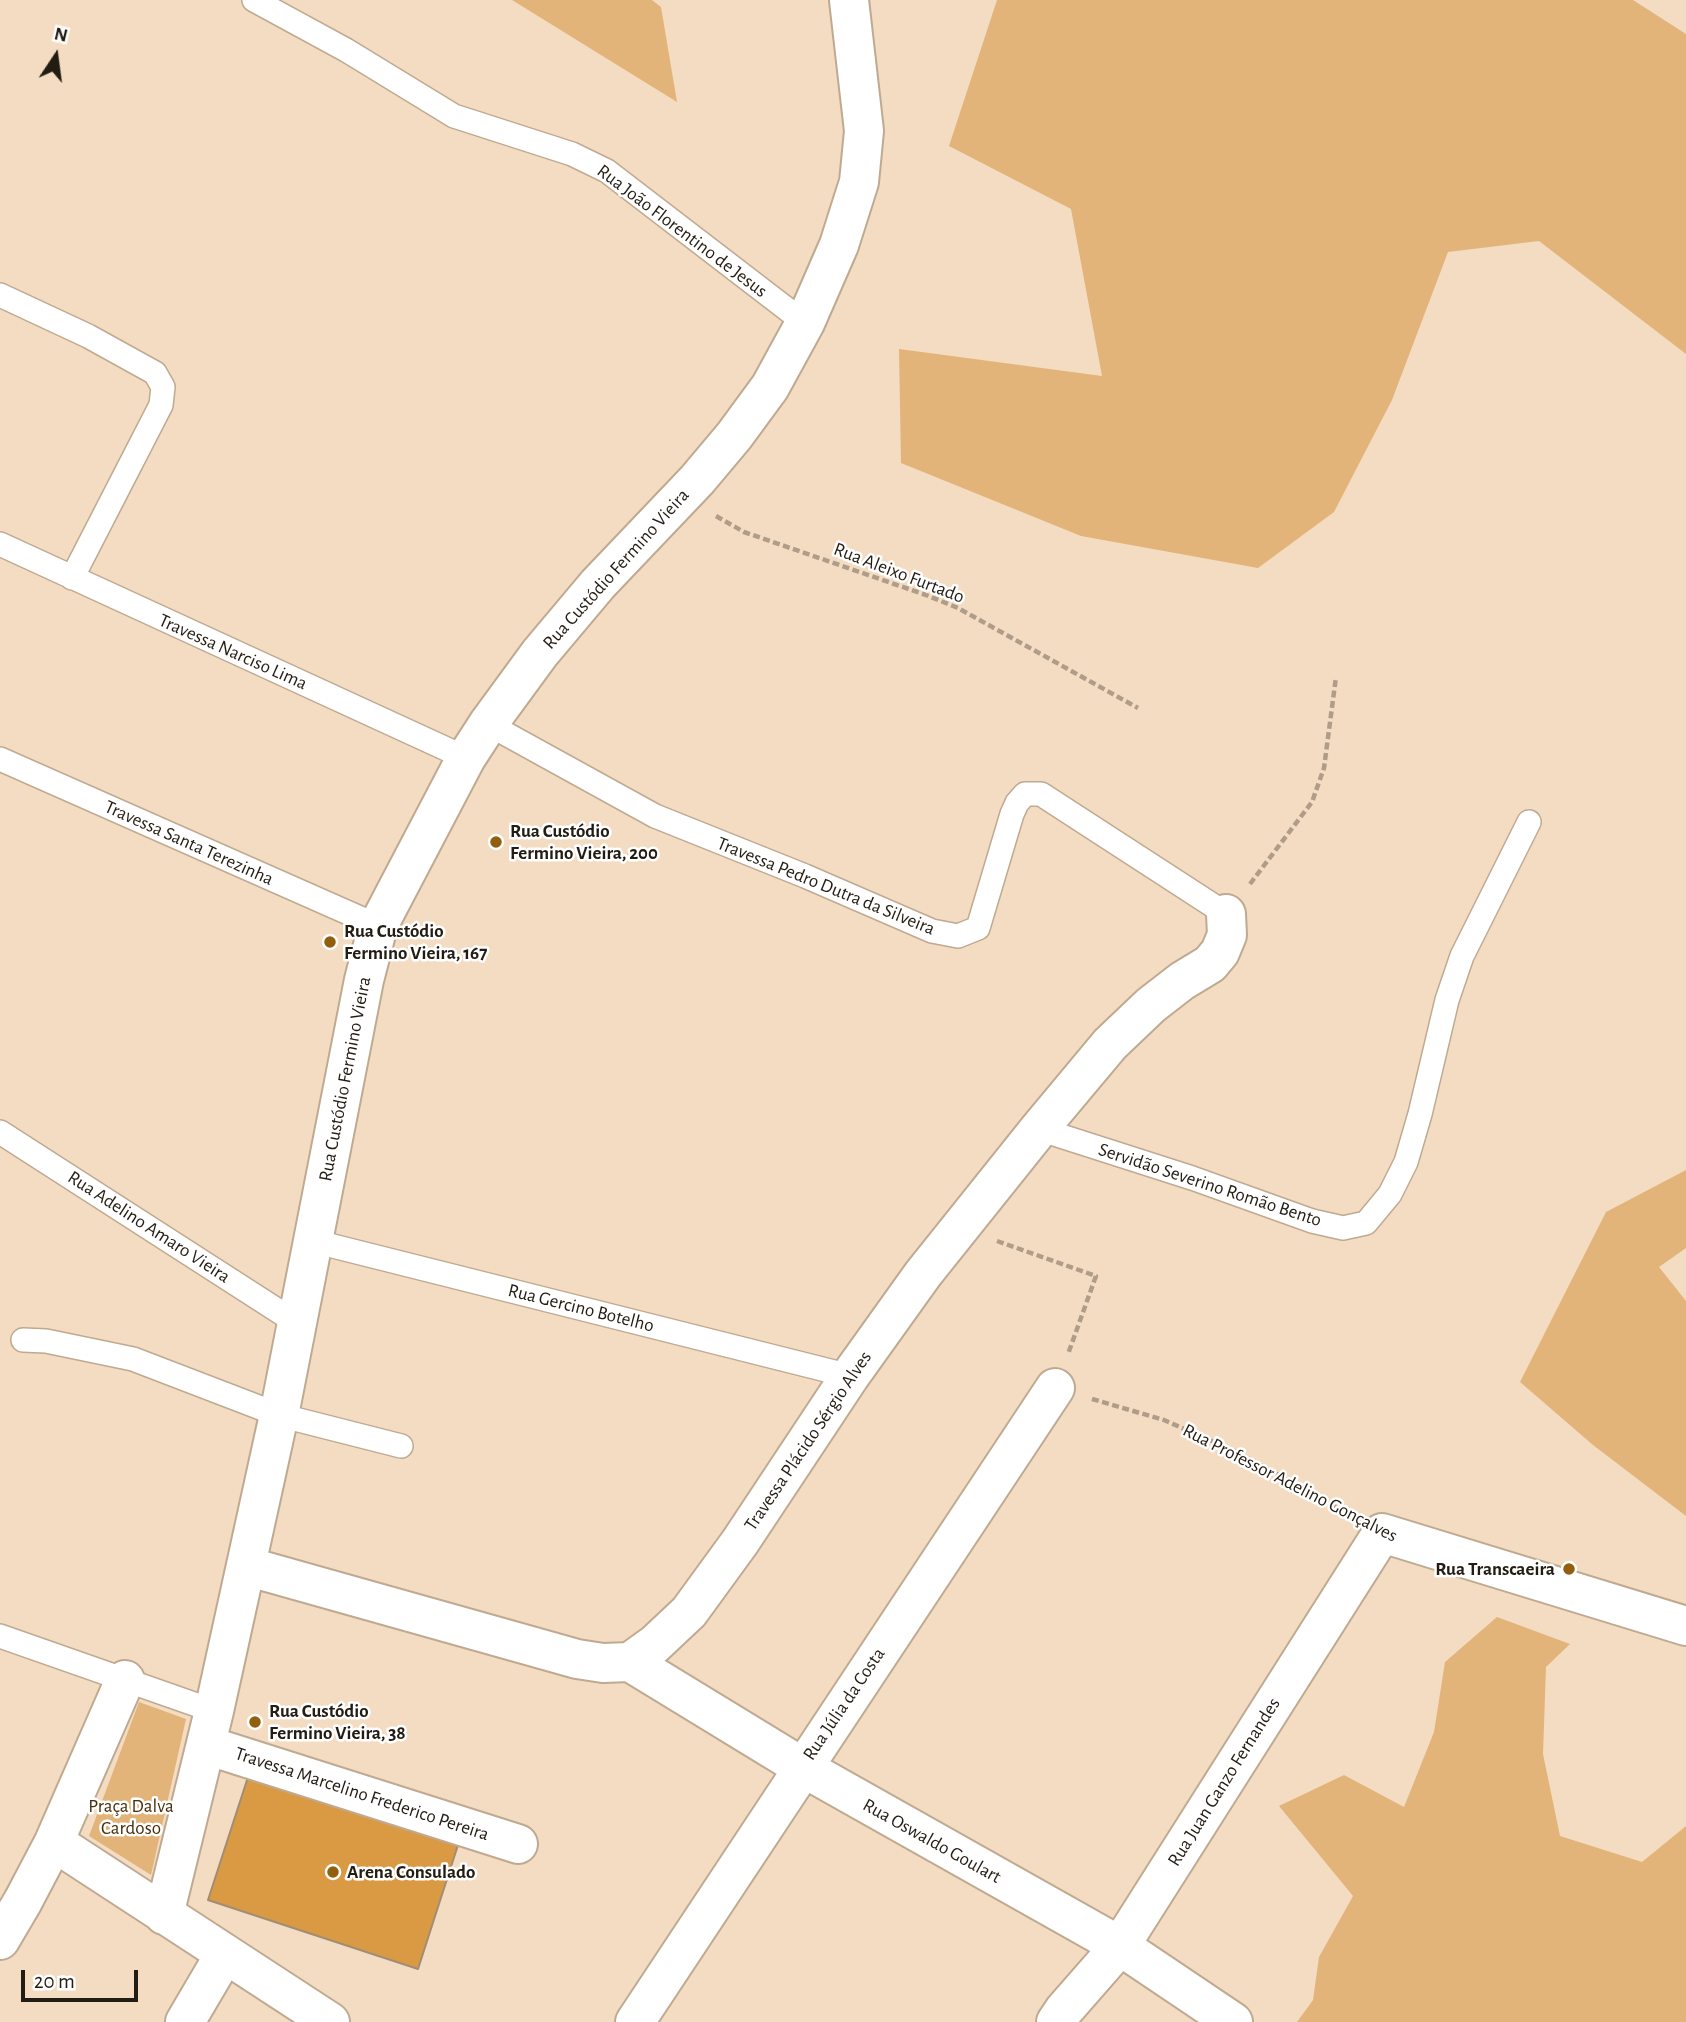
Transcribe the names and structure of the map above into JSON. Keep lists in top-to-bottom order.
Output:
{
  "streets": {
    "street": [
      "Rua Custódio Fermino Vieira",
      "Travessa Plácido Sérgio Alves",
      "Rua Professor Adelino Gonçalves",
      "Rua Júlia da Costa",
      "Rua Juan Ganzo Fernandes",
      "Travessa Marcelino Frederico Pereira",
      "Rua Oswaldo Goulart"
    ],
    "lane": [
      "Rua João Florentino de Jesus",
      "Travessa Narciso Lima",
      "Travessa Santa Terezinha",
      "Travessa Pedro Dutra da Silveira",
      "Servidão Severino Romão Bento",
      "Rua Adelino Amaro Vieira",
      "Rua Gercino Botelho"
    ],
    "path": ["Rua Aleixo Furtado"]
  },
  "crossings": [
    ["Rua João Florentino de Jesus", "Rua Custódio Fermino Vieira"],
    ["Rua Custódio Fermino Vieira", "Rua Aleixo Furtado"],
    ["Rua Custódio Fermino Vieira", "Travessa Narciso Lima"],
    ["Rua Custódio Fermino Vieira", "Travessa Santa Terezinha"],
    ["Rua Custódio Fermino Vieira", "Travessa Pedro Dutra da Silveira"],
    ["Rua Custódio Fermino Vieira", "Rua Adelino Amaro Vieira"],
    ["Rua Custódio Fermino Vieira", "Rua Gercino Botelho"],
    ["Rua Custódio Fermino Vieira", "Travessa Marcelino Frederico Pereira"],
    ["Travessa Pedro Dutra da Silveira", "Travessa Plácido Sérgio Alves"],
    ["Servidão Severino Romão Bento", "Travessa Plácido Sérgio Alves"],
    ["Rua Gercino Botelho", "Travessa Plácido Sérgio Alves"],
    ["Travessa Plácido Sérgio Alves", "Rua Oswaldo Goulart"],
    ["Rua Professor Adelino Gonçalves", "Rua Júlia da Costa"],
    ["Rua Professor Adelino Gonçalves", "Rua Juan Ganzo Fernandes"],
    ["Rua Júlia da Costa", "Rua Oswaldo Goulart"],
    ["Rua Juan Ganzo Fernandes", "Rua Oswaldo Goulart"]
  ],
  "parks": ["Praça Dalva Cardoso"],
  "places": [
    "Rua Custódio Fermino Vieira, 200",
    "Rua Custódio Fermino Vieira, 167",
    "Rua Transcaeira",
    "Rua Custódio Fermino Vieira, 38",
    "Arena Consulado"
  ],
  "scale_bar": "20 m",
  "north": "top"
}
